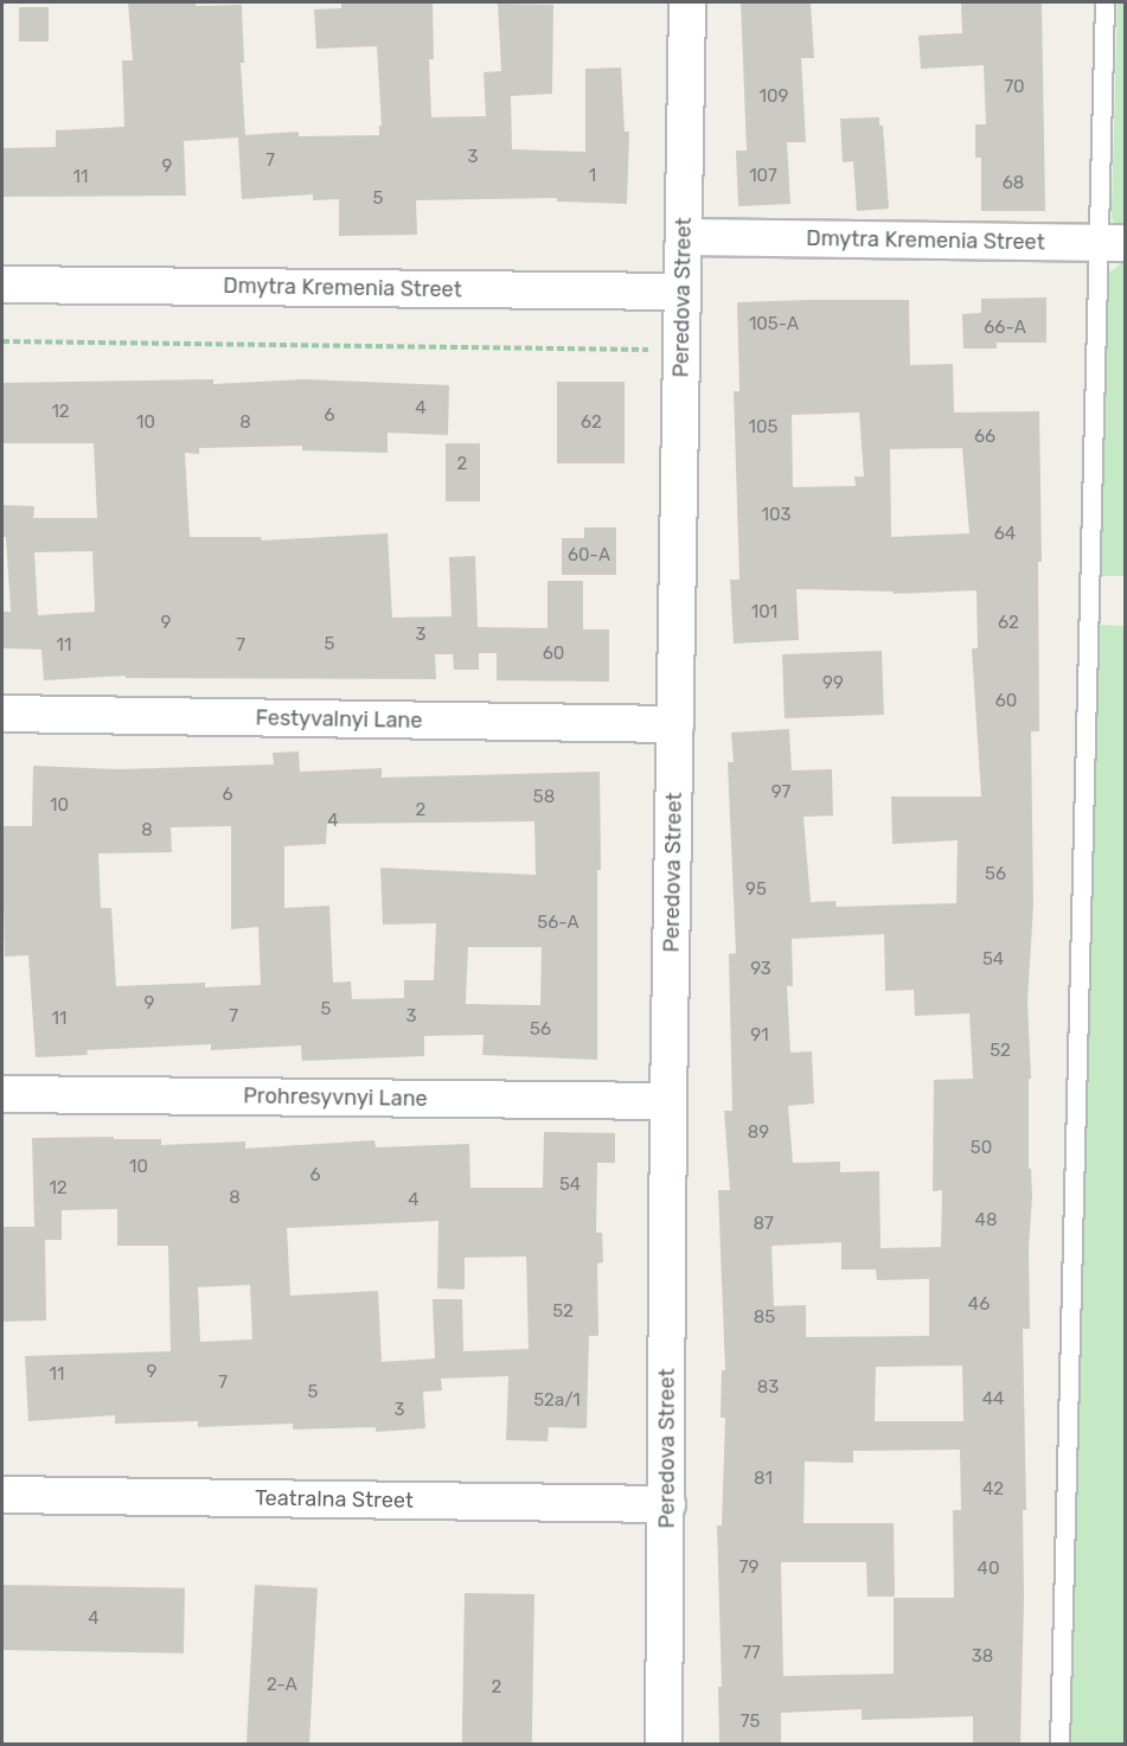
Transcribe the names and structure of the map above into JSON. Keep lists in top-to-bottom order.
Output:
{
  "streets": {
    "street": [
      "Dmytra Kremenia Street",
      "Peredova Street",
      "Festyvalnyi Lane",
      "Prohresyvnyi Lane",
      "Teatralna Street"
    ]
  },
  "crossings": [
    ["Dmytra Kremenia Street", "Peredova Street"],
    ["Peredova Street", "Festyvalnyi Lane"],
    ["Peredova Street", "Prohresyvnyi Lane"],
    ["Peredova Street", "Teatralna Street"]
  ],
  "house_numbers": [
    "70",
    "109",
    "3",
    "7",
    "9",
    "1",
    "107",
    "11",
    "68",
    "5",
    "105-А",
    "66-А",
    "4",
    "12",
    "6",
    "10",
    "8",
    "62",
    "105",
    "66",
    "2",
    "103",
    "64",
    "60-А",
    "101",
    "9",
    "62",
    "3",
    "5",
    "11",
    "7",
    "60",
    "99",
    "60",
    "97",
    "6",
    "58",
    "10",
    "2",
    "4",
    "8",
    "56",
    "95",
    "56-А",
    "54",
    "93",
    "9",
    "5",
    "7",
    "3",
    "11",
    "56",
    "91",
    "52",
    "89",
    "50",
    "10",
    "6",
    "54",
    "12",
    "8",
    "4",
    "48",
    "87",
    "46",
    "52",
    "85",
    "9",
    "11",
    "7",
    "83",
    "5",
    "44",
    "52а/1",
    "3",
    "81",
    "42",
    "79",
    "40",
    "4",
    "77",
    "38",
    "2-А",
    "2",
    "75"
  ]
}
